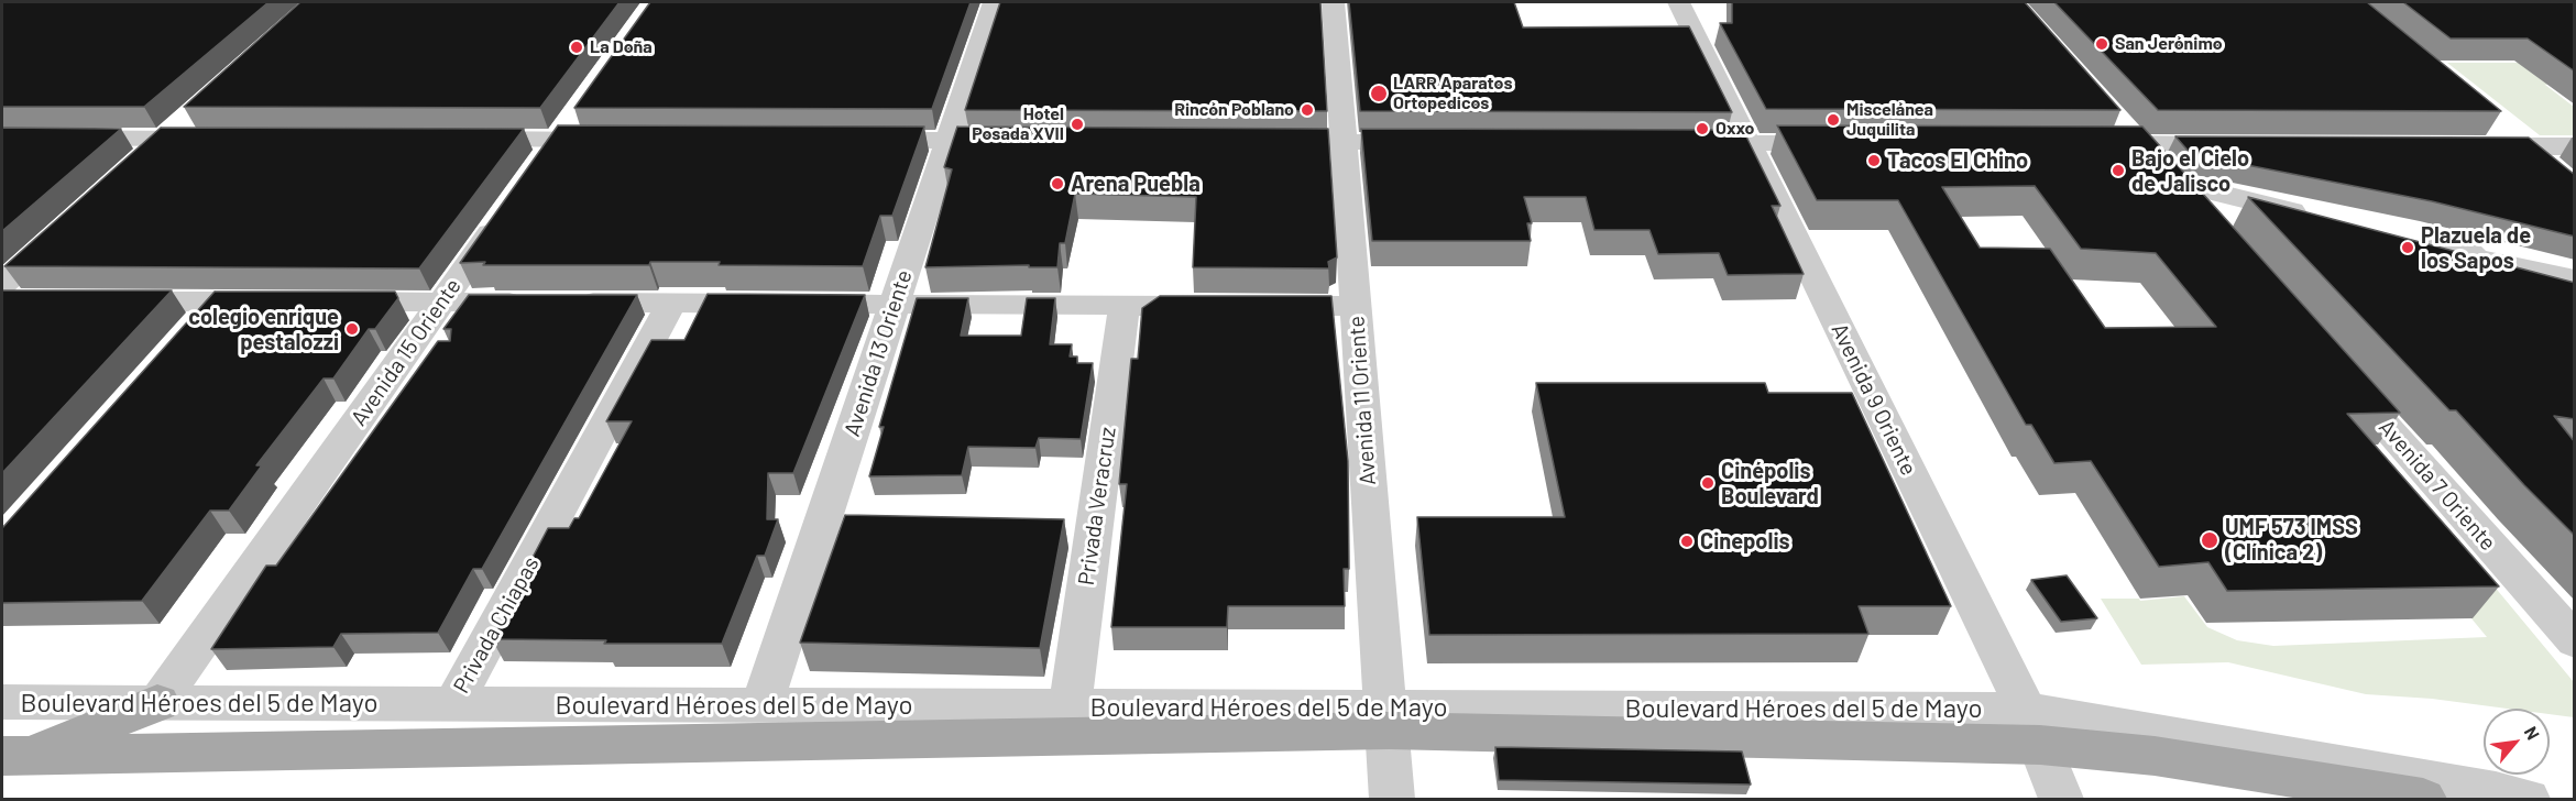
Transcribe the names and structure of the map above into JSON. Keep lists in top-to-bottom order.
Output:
{
  "streets": {
    "main road": ["Boulevard Héroes del 5 de Mayo"],
    "street": [
      "Avenida 15 Oriente",
      "Avenida 13 Oriente",
      "Avenida 9 Oriente",
      "Avenida 11 Oriente",
      "Avenida 7 Oriente",
      "Privada Veracruz",
      "Privada Chiapas"
    ]
  },
  "crossings": [
    ["Avenida 15 Oriente", "Boulevard Héroes del 5 de Mayo"],
    ["Avenida 13 Oriente", "Boulevard Héroes del 5 de Mayo"],
    ["Avenida 9 Oriente", "Boulevard Héroes del 5 de Mayo"],
    ["Avenida 11 Oriente", "Boulevard Héroes del 5 de Mayo"],
    ["Privada Veracruz", "Boulevard Héroes del 5 de Mayo"],
    ["Privada Chiapas", "Boulevard Héroes del 5 de Mayo"]
  ],
  "places": [
    "San Jerónimo",
    "La Doña",
    "LARR Aparatos Ortopedicos",
    "Rincón Poblano",
    "Miscelánea Juquilita",
    "Hotel Posada XVII",
    "Oxxo",
    "Tacos El Chino",
    "Bajo el Cielo de Jalisco",
    "Arena Puebla",
    "Plazuela de los Sapos",
    "colegio enrique pestalozzi",
    "Cinépolis Boulevard",
    "UMF 573 IMSS (Clínica 2)",
    "Cinepolis"
  ],
  "north": "top right"
}
